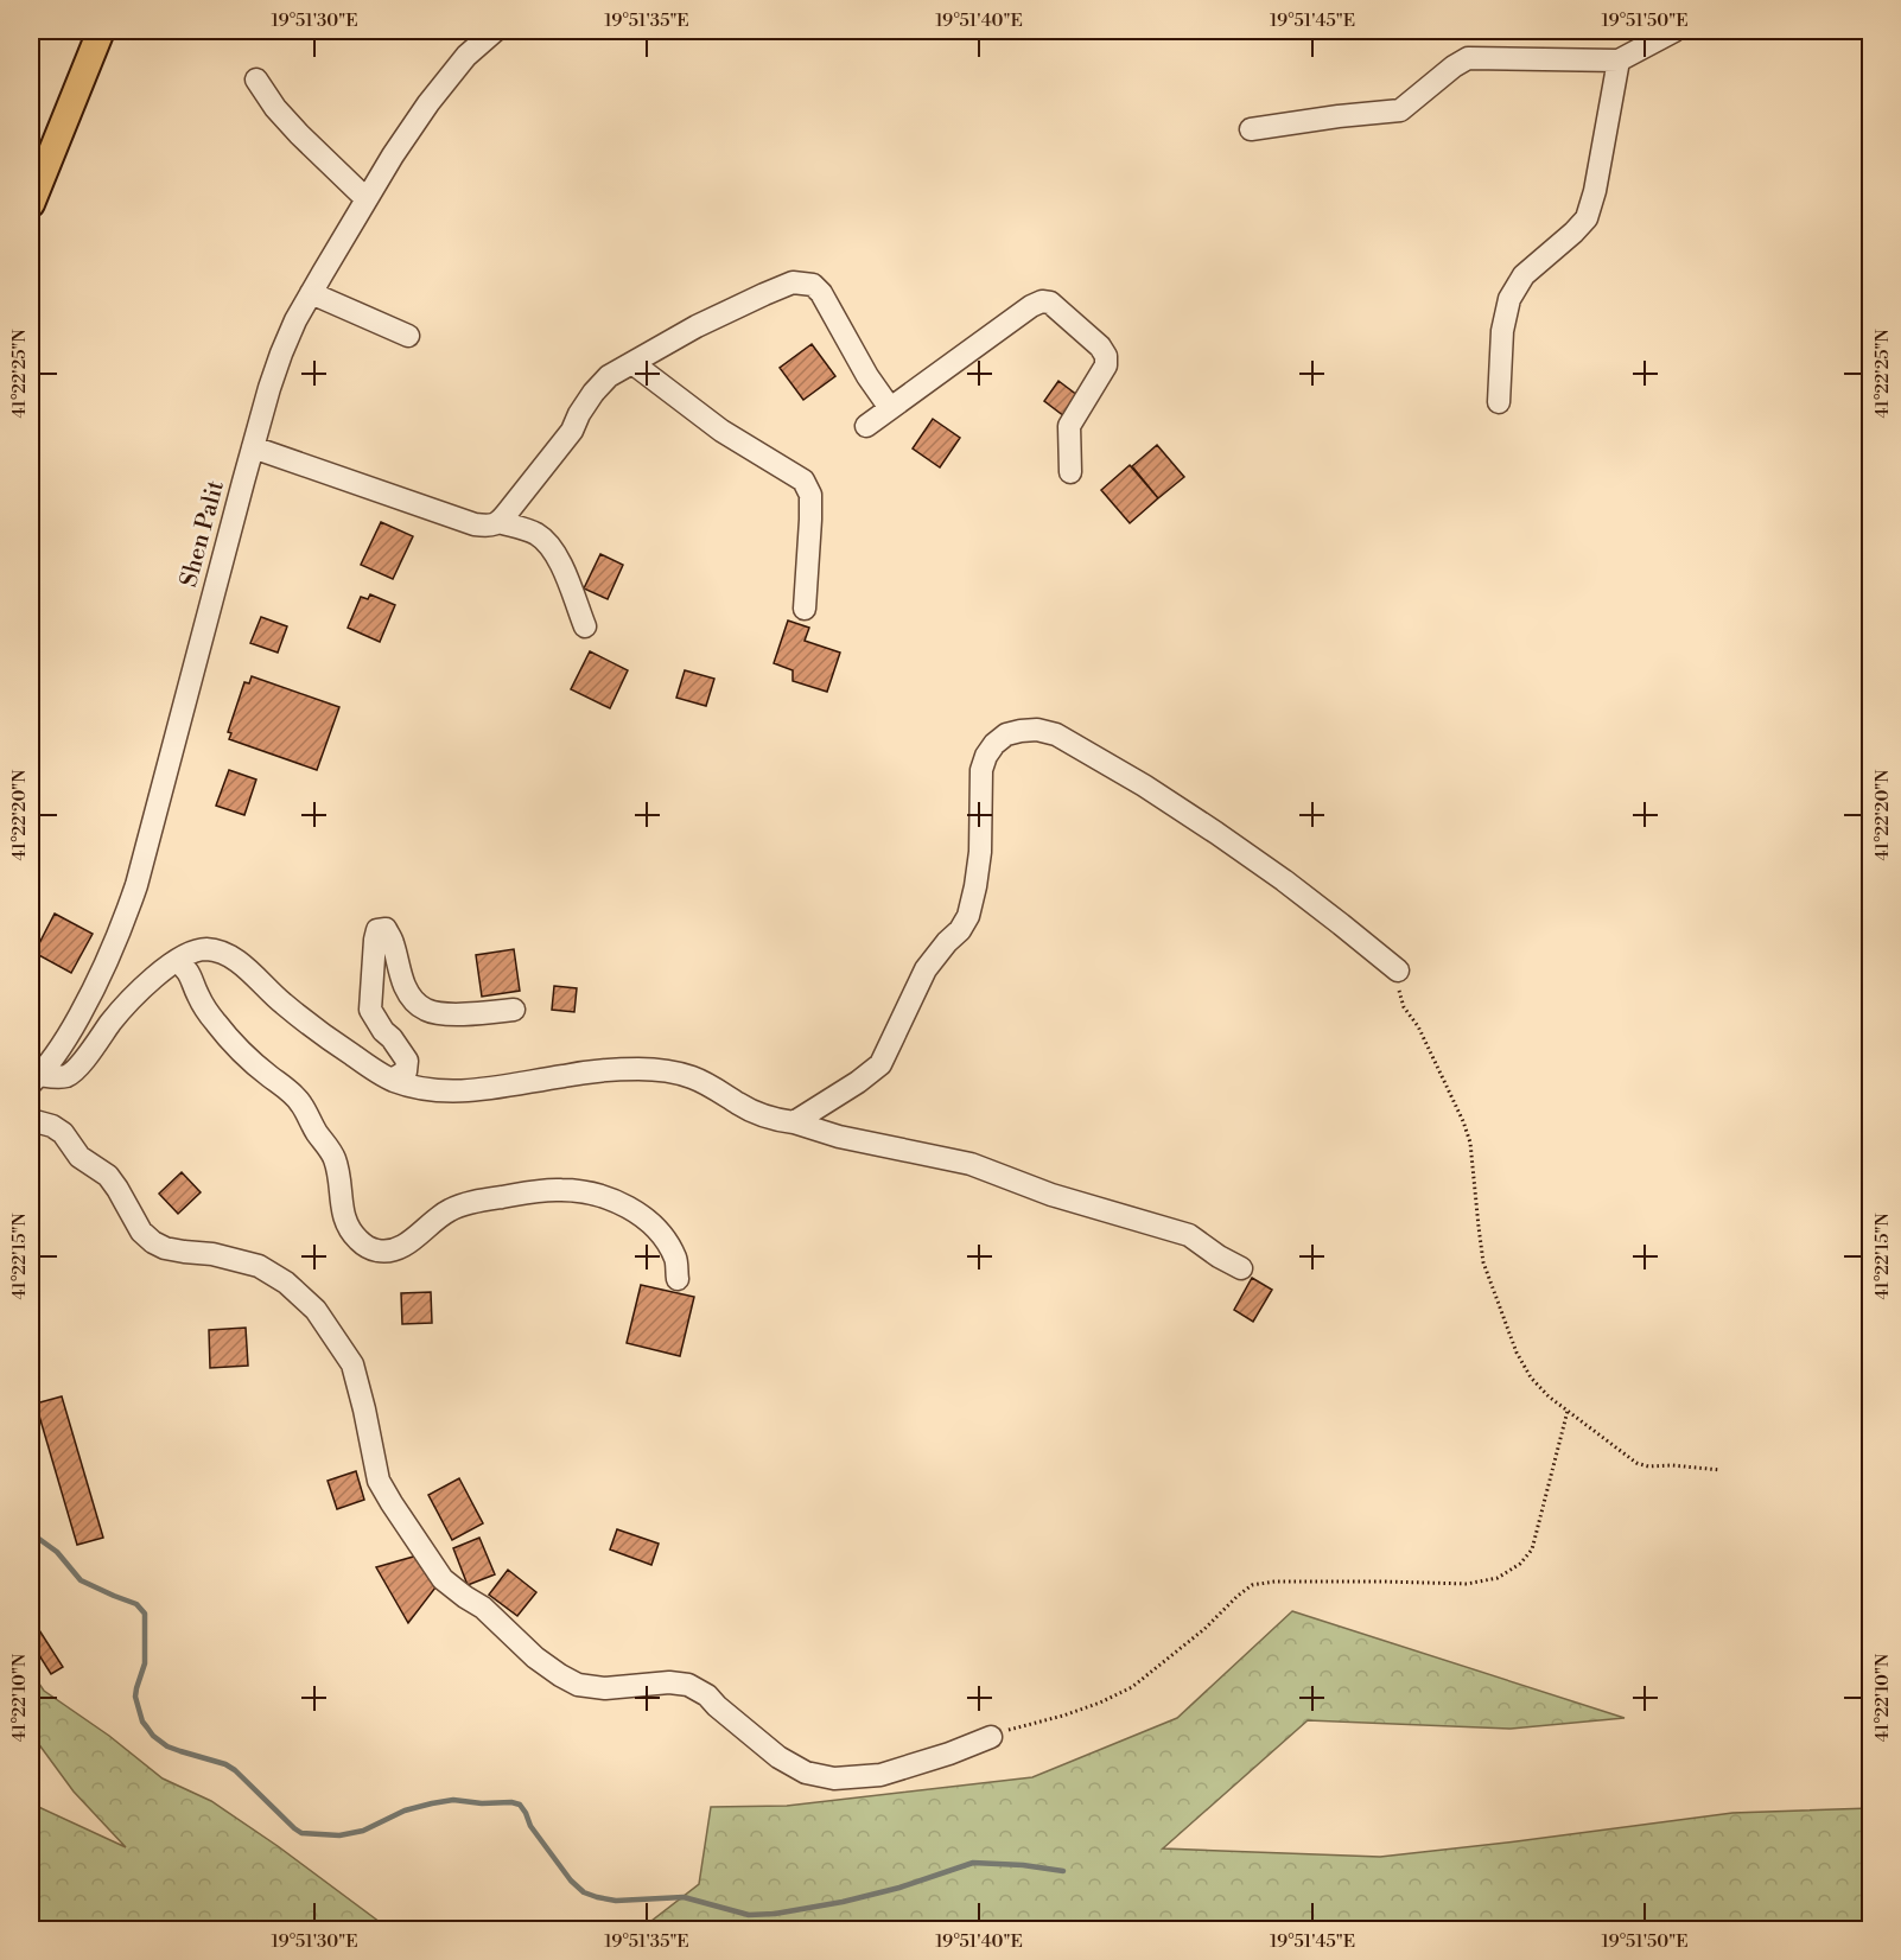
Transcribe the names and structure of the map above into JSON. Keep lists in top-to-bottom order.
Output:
{
  "streets": {
    "street": ["Shen Palit"]
  },
  "coordinates": [
    "19°51'30\"E",
    "19°51'35\"E",
    "19°51'40\"E",
    "19°51'45\"E",
    "19°51'50\"E",
    "41°22'25\"N",
    "41°22'20\"N",
    "41°22'15\"N",
    "41°22'10\"N"
  ]
}
